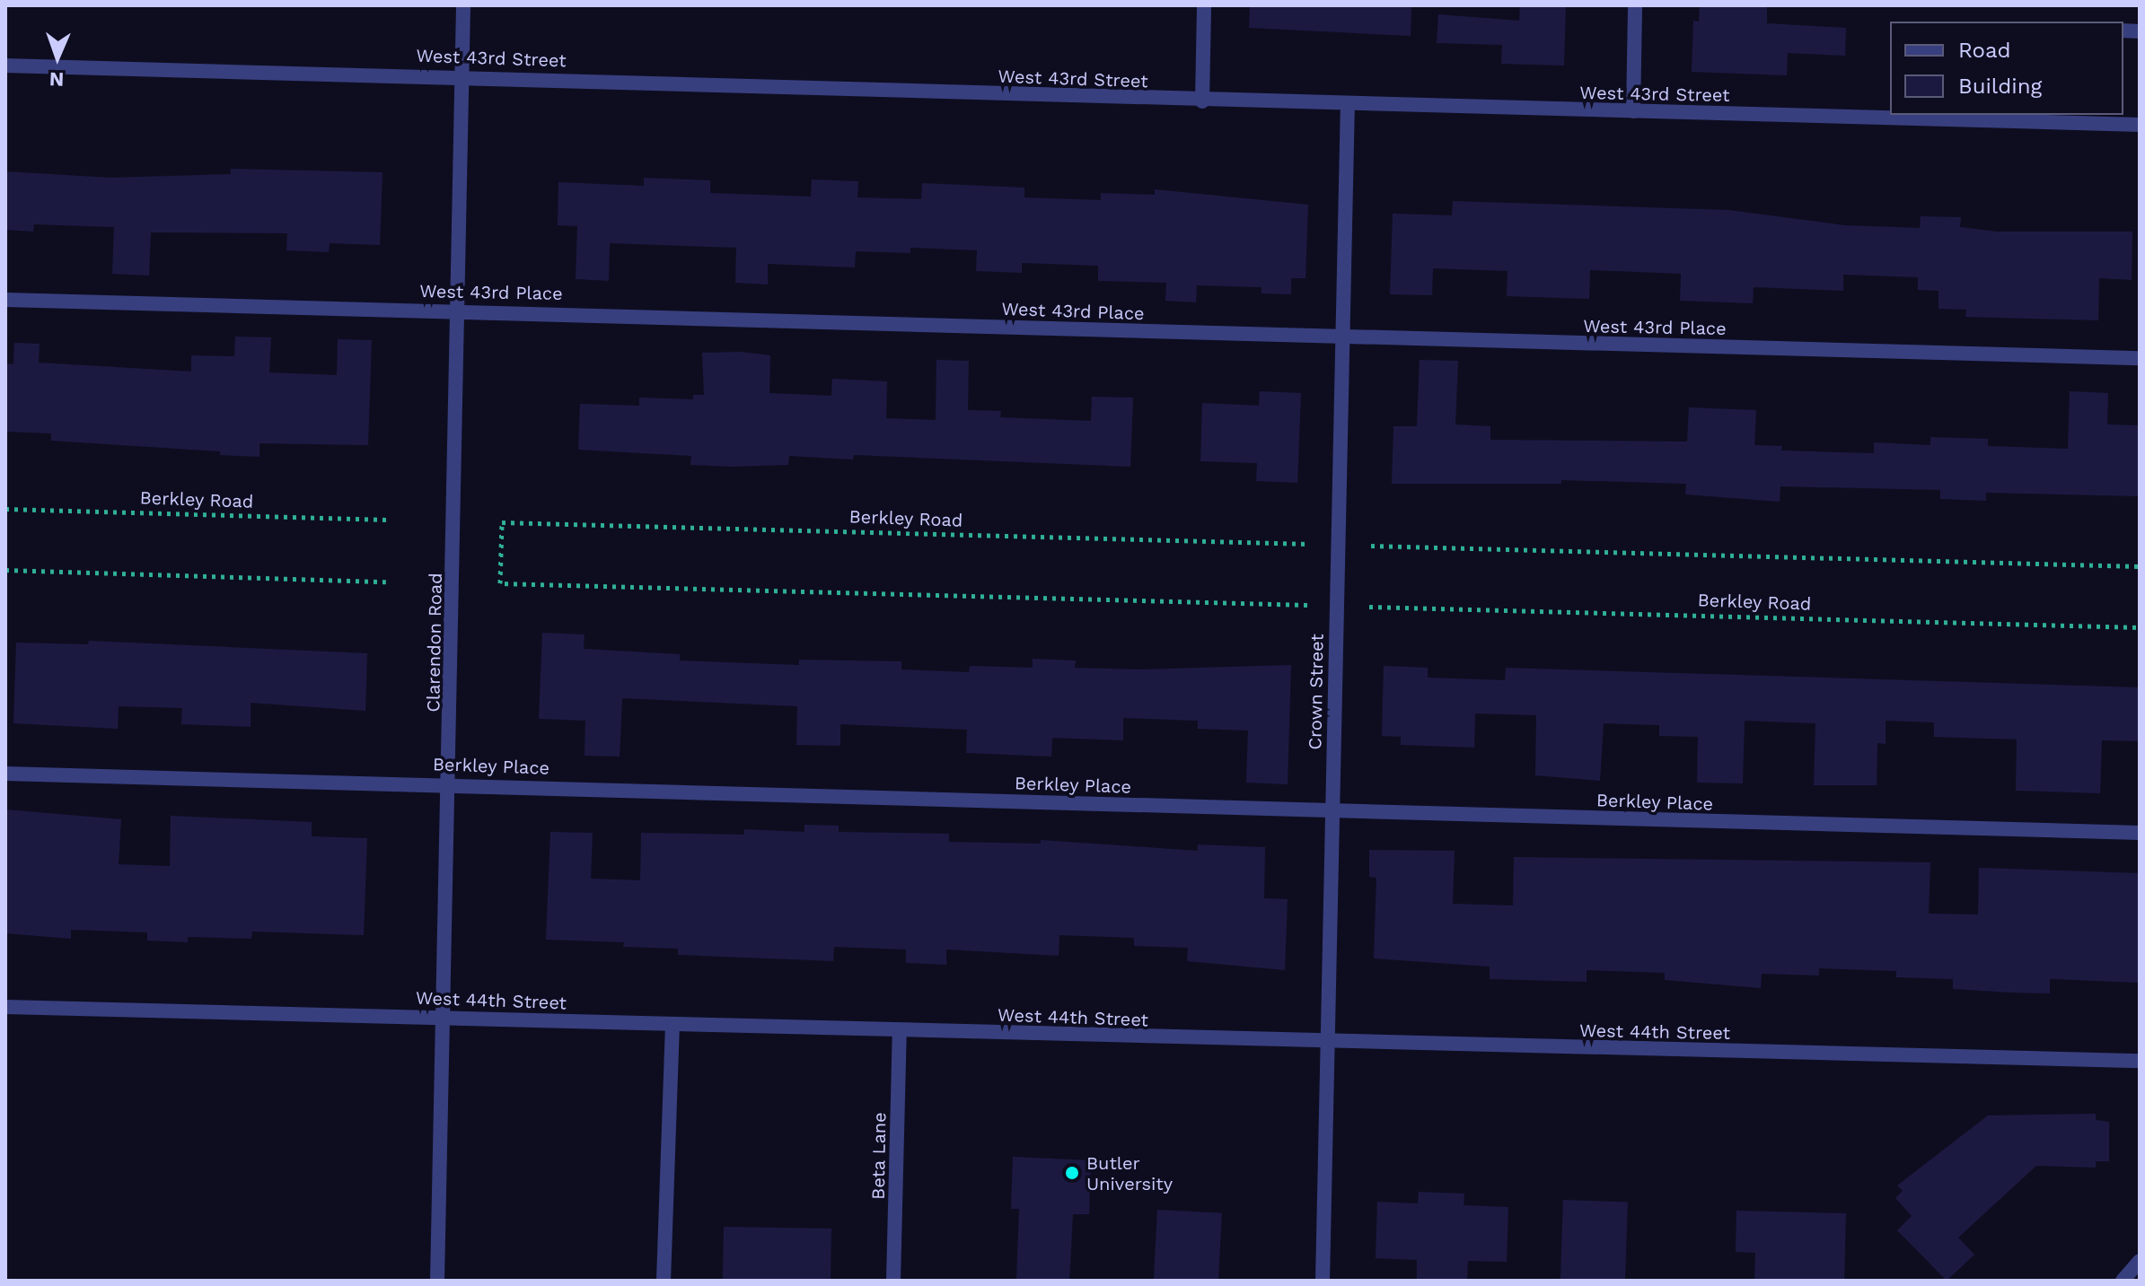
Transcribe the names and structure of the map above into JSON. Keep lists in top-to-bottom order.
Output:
{
  "streets": {
    "street": [
      "West 43rd Street",
      "West 43rd Place",
      "Clarendon Road",
      "Crown Street",
      "Berkley Place",
      "West 44th Street",
      "Beta Lane"
    ],
    "path": ["Berkley Road"]
  },
  "crossings": [
    ["West 43rd Street", "Clarendon Road"],
    ["West 43rd Street", "Crown Street"],
    ["West 43rd Place", "Clarendon Road"],
    ["West 43rd Place", "Crown Street"],
    ["Clarendon Road", "Berkley Place"],
    ["Clarendon Road", "West 44th Street"],
    ["Crown Street", "Berkley Place"],
    ["Crown Street", "West 44th Street"],
    ["West 44th Street", "Beta Lane"]
  ],
  "places": ["Butler University"],
  "legend": ["Road", "Building"],
  "north": "bottom"
}
